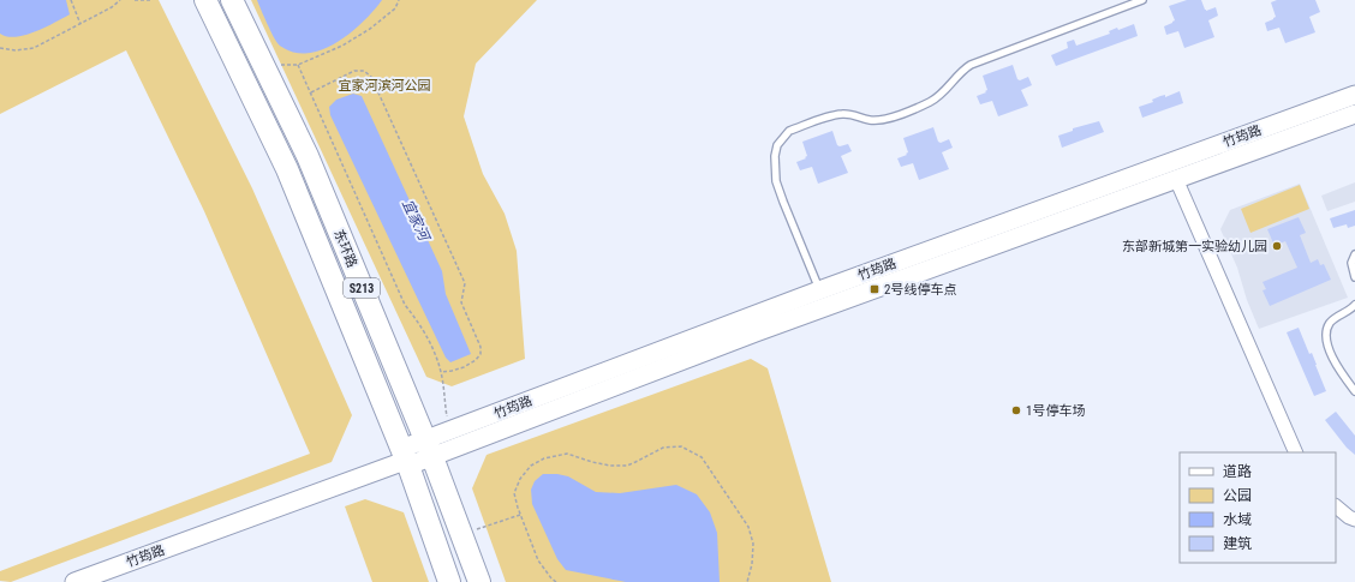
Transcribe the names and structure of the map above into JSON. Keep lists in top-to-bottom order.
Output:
{
  "streets": {
    "highway": ["东环路", "S213"],
    "main road": ["竹筠路"]
  },
  "crossings": [
    ["竹筠路", "东环路"]
  ],
  "water": ["宜家河"],
  "parks": ["宜家河滨河公园"],
  "places": {
    "other": ["东部新城第一实验幼儿园", "1号停车场"],
    "transit": ["2号线停车点"]
  },
  "legend": [
    "道路",
    "公园",
    "水域",
    "建筑"
  ]
}
